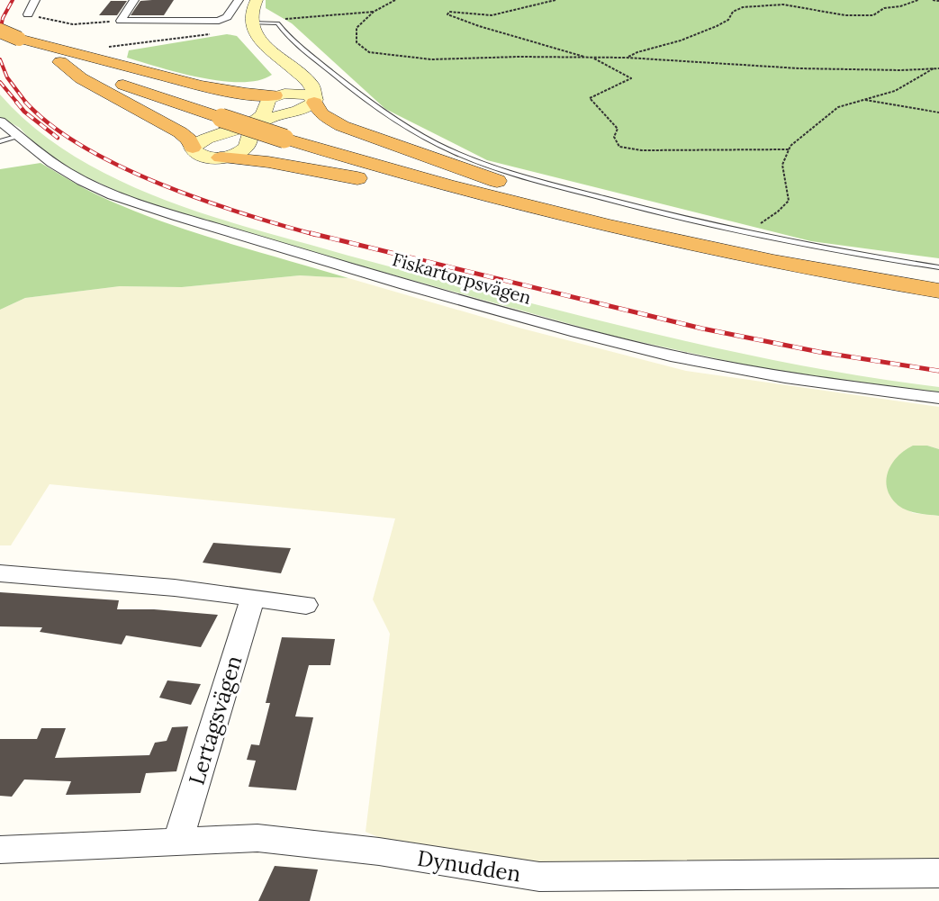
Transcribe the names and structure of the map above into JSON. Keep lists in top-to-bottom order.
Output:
{
  "streets": {
    "street": ["Fiskartorpsvägen", "Lertagsvägen", "Dynudden"]
  },
  "crossings": [
    ["Lertagsvägen", "Dynudden"]
  ]
}
